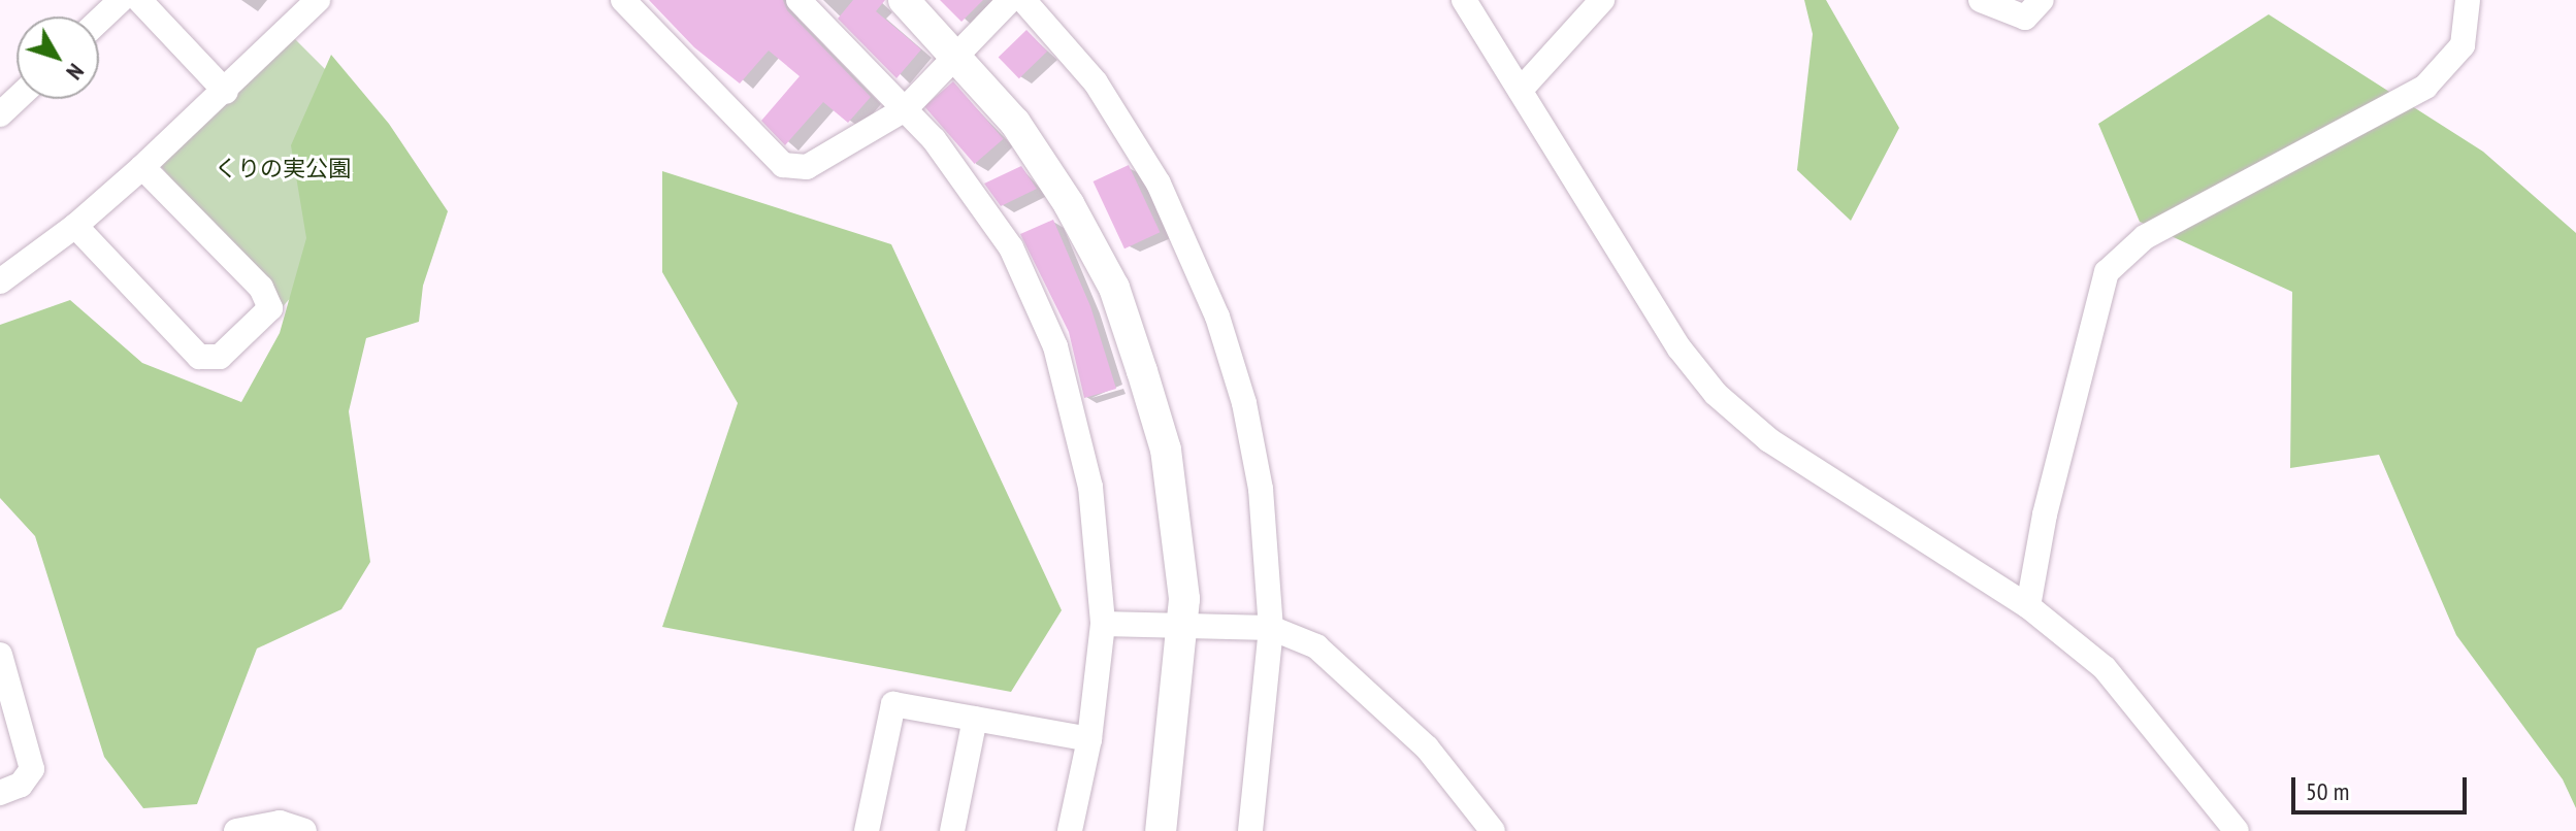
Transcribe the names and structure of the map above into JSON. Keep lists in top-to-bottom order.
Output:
{
  "parks": ["くりの実公園"],
  "scale_bar": "50 m",
  "north": "bottom right"
}
